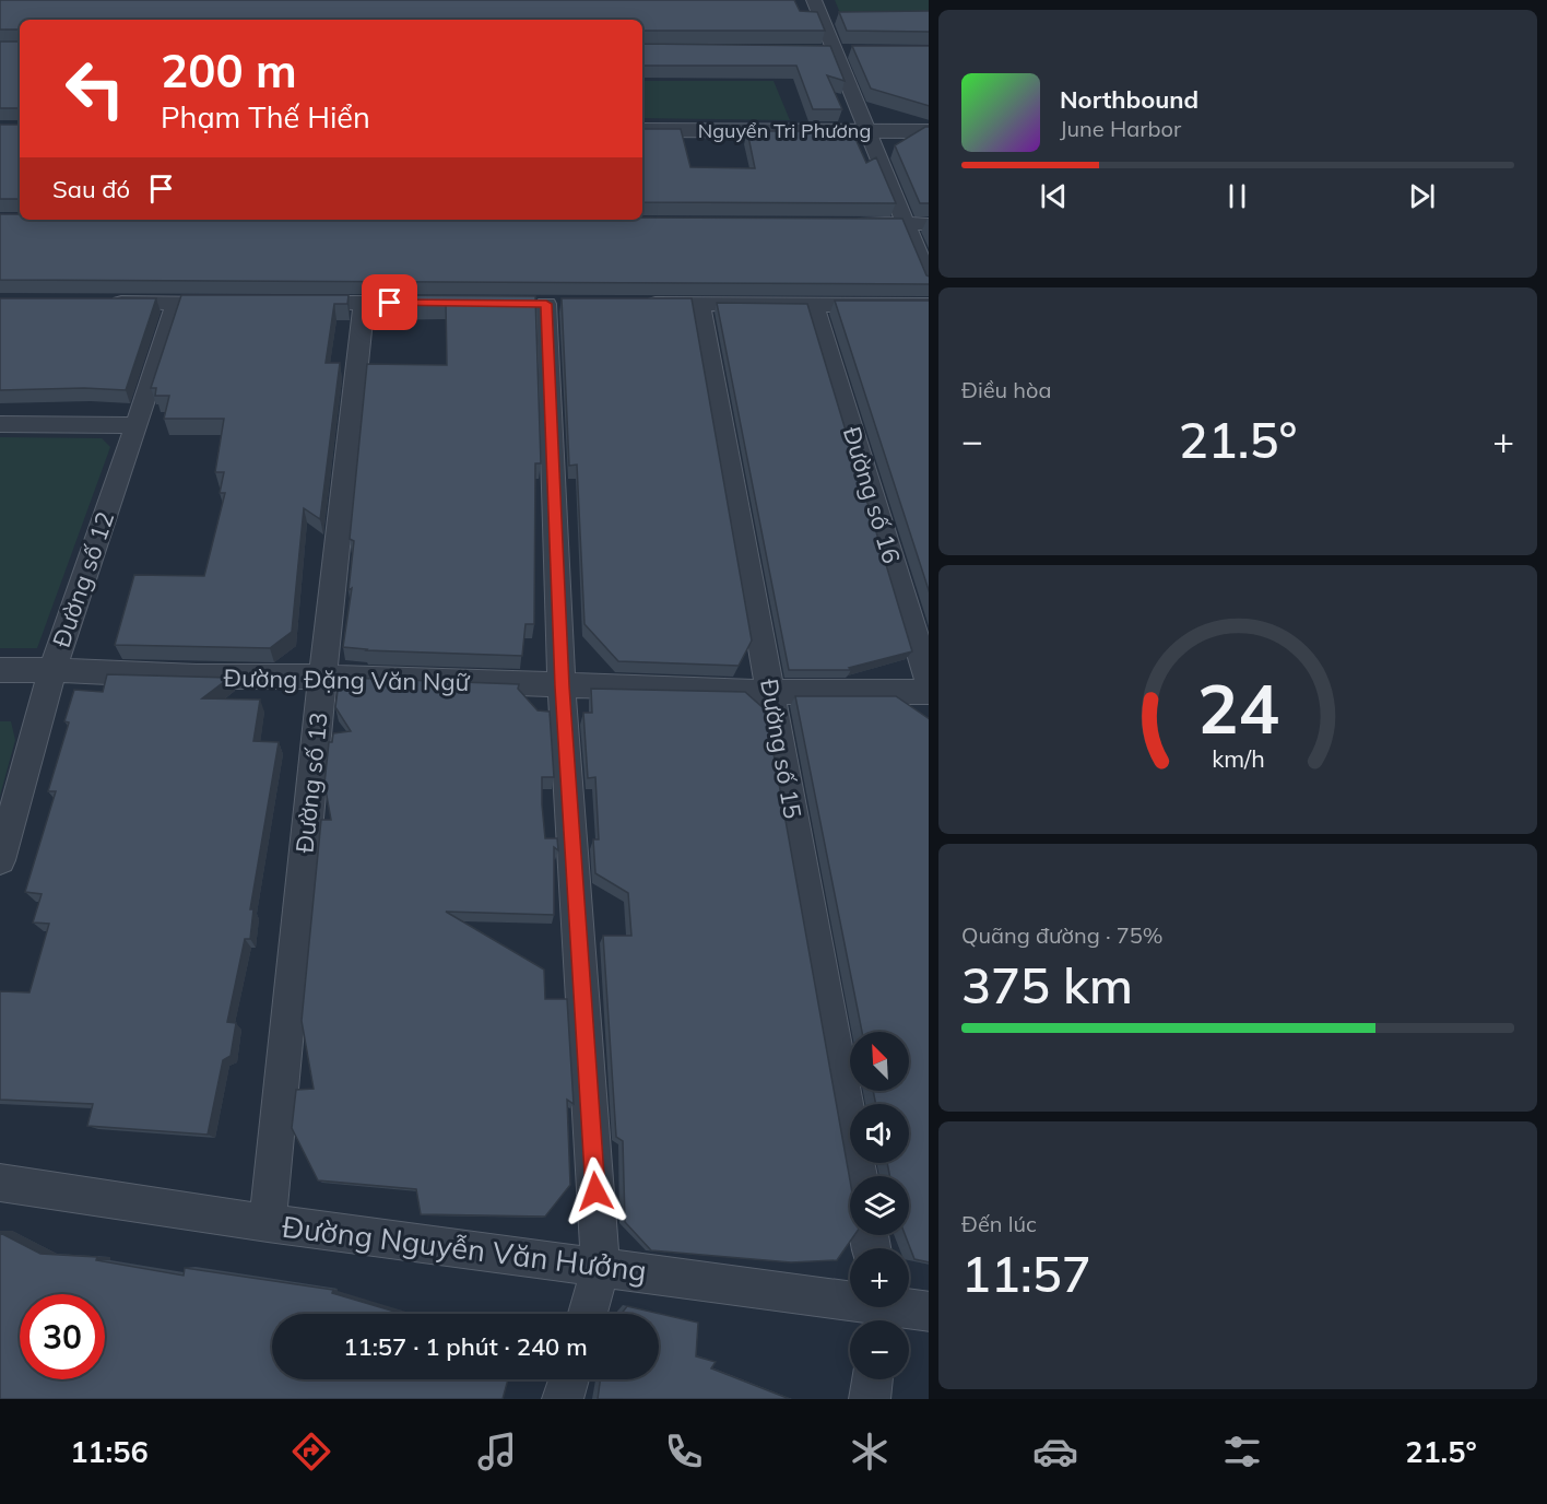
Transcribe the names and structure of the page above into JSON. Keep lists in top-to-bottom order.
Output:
{
  "streets": {
    "street": [
      "Nguyển Tri Phương",
      "Đường số 16",
      "Đường số 12",
      "Đường Đặng Văn Ngữ",
      "Đường số 15",
      "Đường số 13",
      "Đường Nguyễn Văn Hưởng"
    ]
  },
  "crossings": [
    ["Đường số 12", "Đường Đặng Văn Ngữ"],
    ["Đường Đặng Văn Ngữ", "Đường số 15"],
    ["Đường Đặng Văn Ngữ", "Đường số 13"],
    ["Đường số 13", "Đường Nguyễn Văn Hưởng"]
  ],
  "north": "top left",
  "page": {
    "turn": ["200 m", "Phạm Thế Hiển"],
    "song": ["Northbound", "June Harbor"],
    "then": "Sau đó",
    "tile": [
      "Điều hòa",
      ["Quãng đường · 75%", "375 km"],
      ["Đến lúc", "11:57"]
    ],
    "heat": ["−", "21.5°", "+"],
    "map_buttons": ["+", "−"],
    "limit": "30",
    "trip": "11:57 · 1 phút · 240 m",
    "tabs": ["11:56", "21.5°"],
    "gauge": ["24", "km/h"]
  }
}
